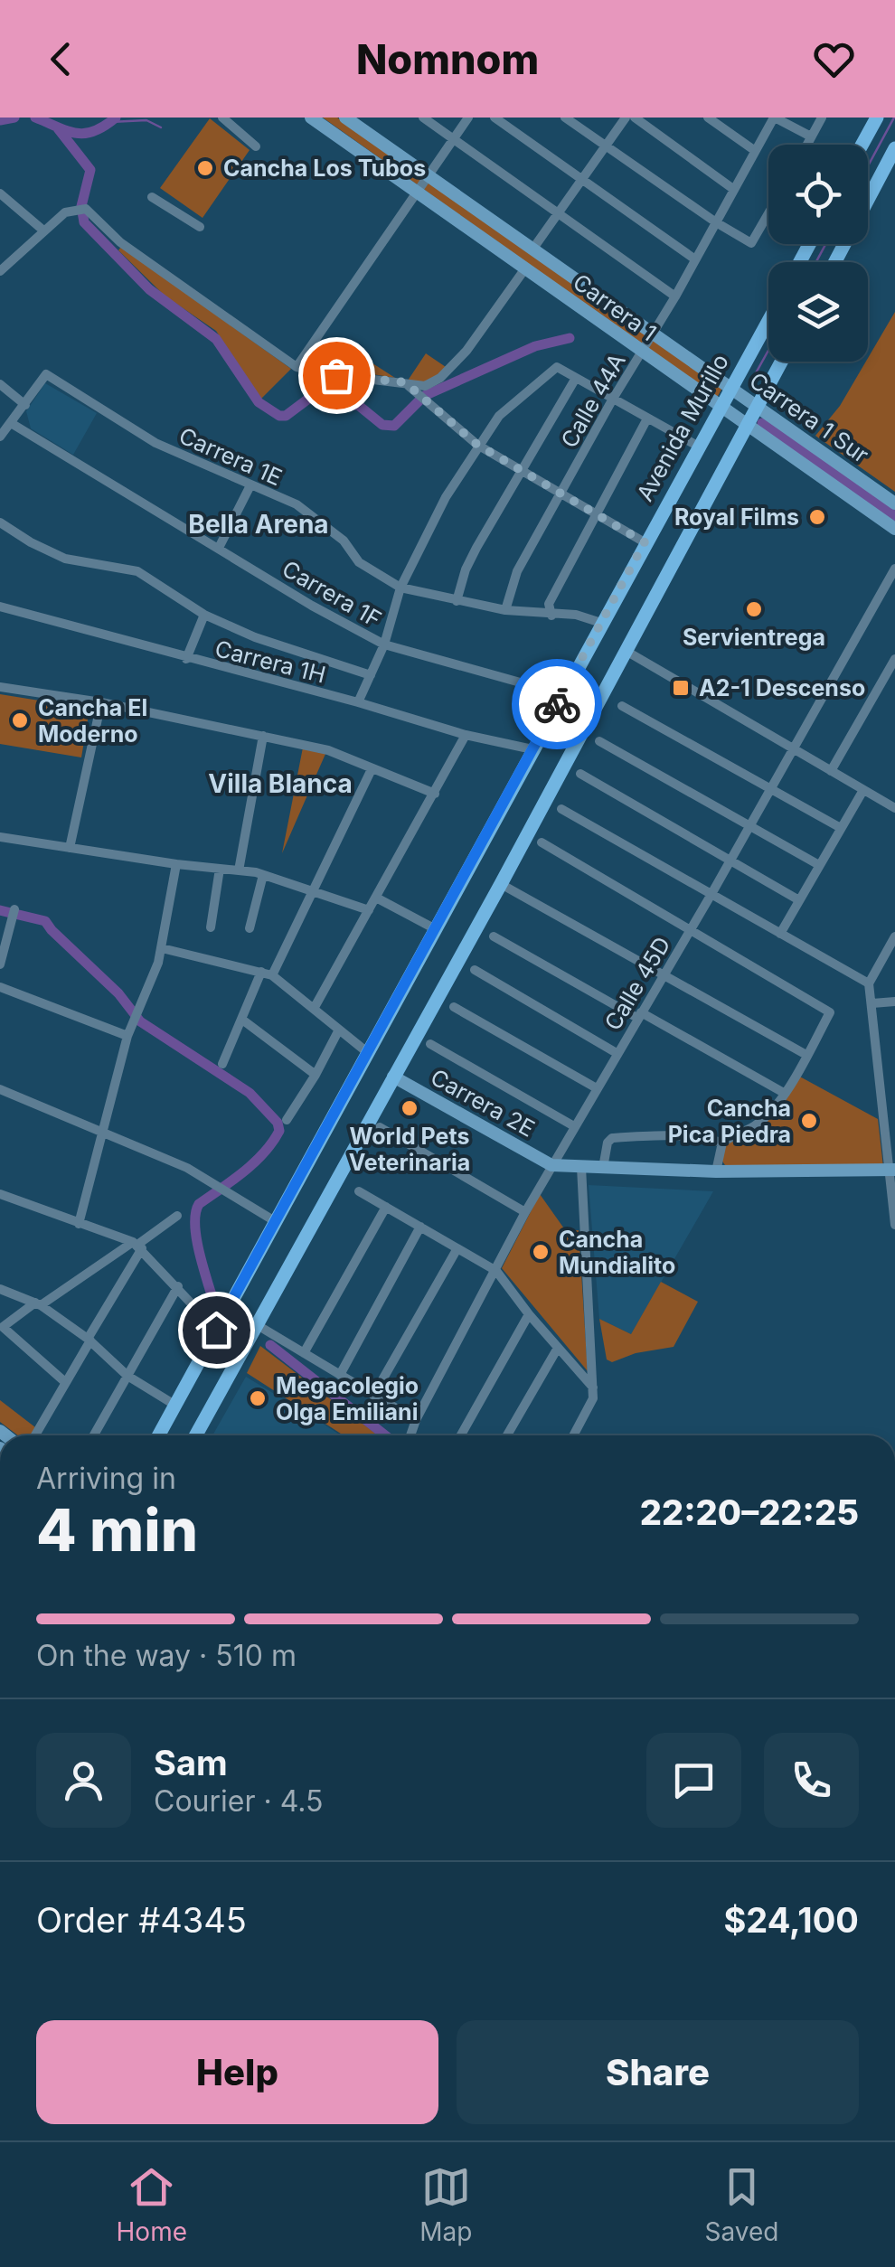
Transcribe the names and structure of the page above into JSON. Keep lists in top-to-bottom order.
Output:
{
  "streets": {
    "main road": ["Avenida Murillo"],
    "street": [
      "Carrera 1",
      "Calle 44A",
      "Carrera 1 Sur",
      "Carrera 1E",
      "Carrera 1F",
      "Carrera 1H",
      "Calle 45D",
      "Carrera 2E"
    ]
  },
  "crossings": [
    ["Carrera 1", "Calle 44A"],
    ["Carrera 1", "Avenida Murillo"],
    ["Calle 44A", "Carrera 1 Sur"],
    ["Calle 44A", "Carrera 1E"],
    ["Carrera 1 Sur", "Avenida Murillo"],
    ["Avenida Murillo", "Carrera 1E"],
    ["Avenida Murillo", "Carrera 1F"],
    ["Avenida Murillo", "Carrera 1H"],
    ["Calle 45D", "Carrera 2E"]
  ],
  "districts": ["Bella Arena", "Villa Blanca"],
  "places": {
    "other": [
      "Cancha Los Tubos",
      "Royal Films",
      "Servientrega",
      "Cancha El Moderno",
      "World Pets Veterinaria",
      "Cancha Pica Piedra",
      "Cancha Mundialito",
      "Megacolegio Olga Emiliani"
    ],
    "transit": ["A2-1 Descenso"]
  },
  "page": {
    "header": "Nomnom",
    "heading": ["4 min", "Arriving in", "22:20–22:25"],
    "panel": [
      "Sam",
      "Courier · 4.5",
      "Order #4345",
      "$24,100"
    ],
    "bar": "On the way · 510 m",
    "buttons": ["Help", "Share"],
    "tabs": ["Home", "Map", "Saved"]
  }
}
